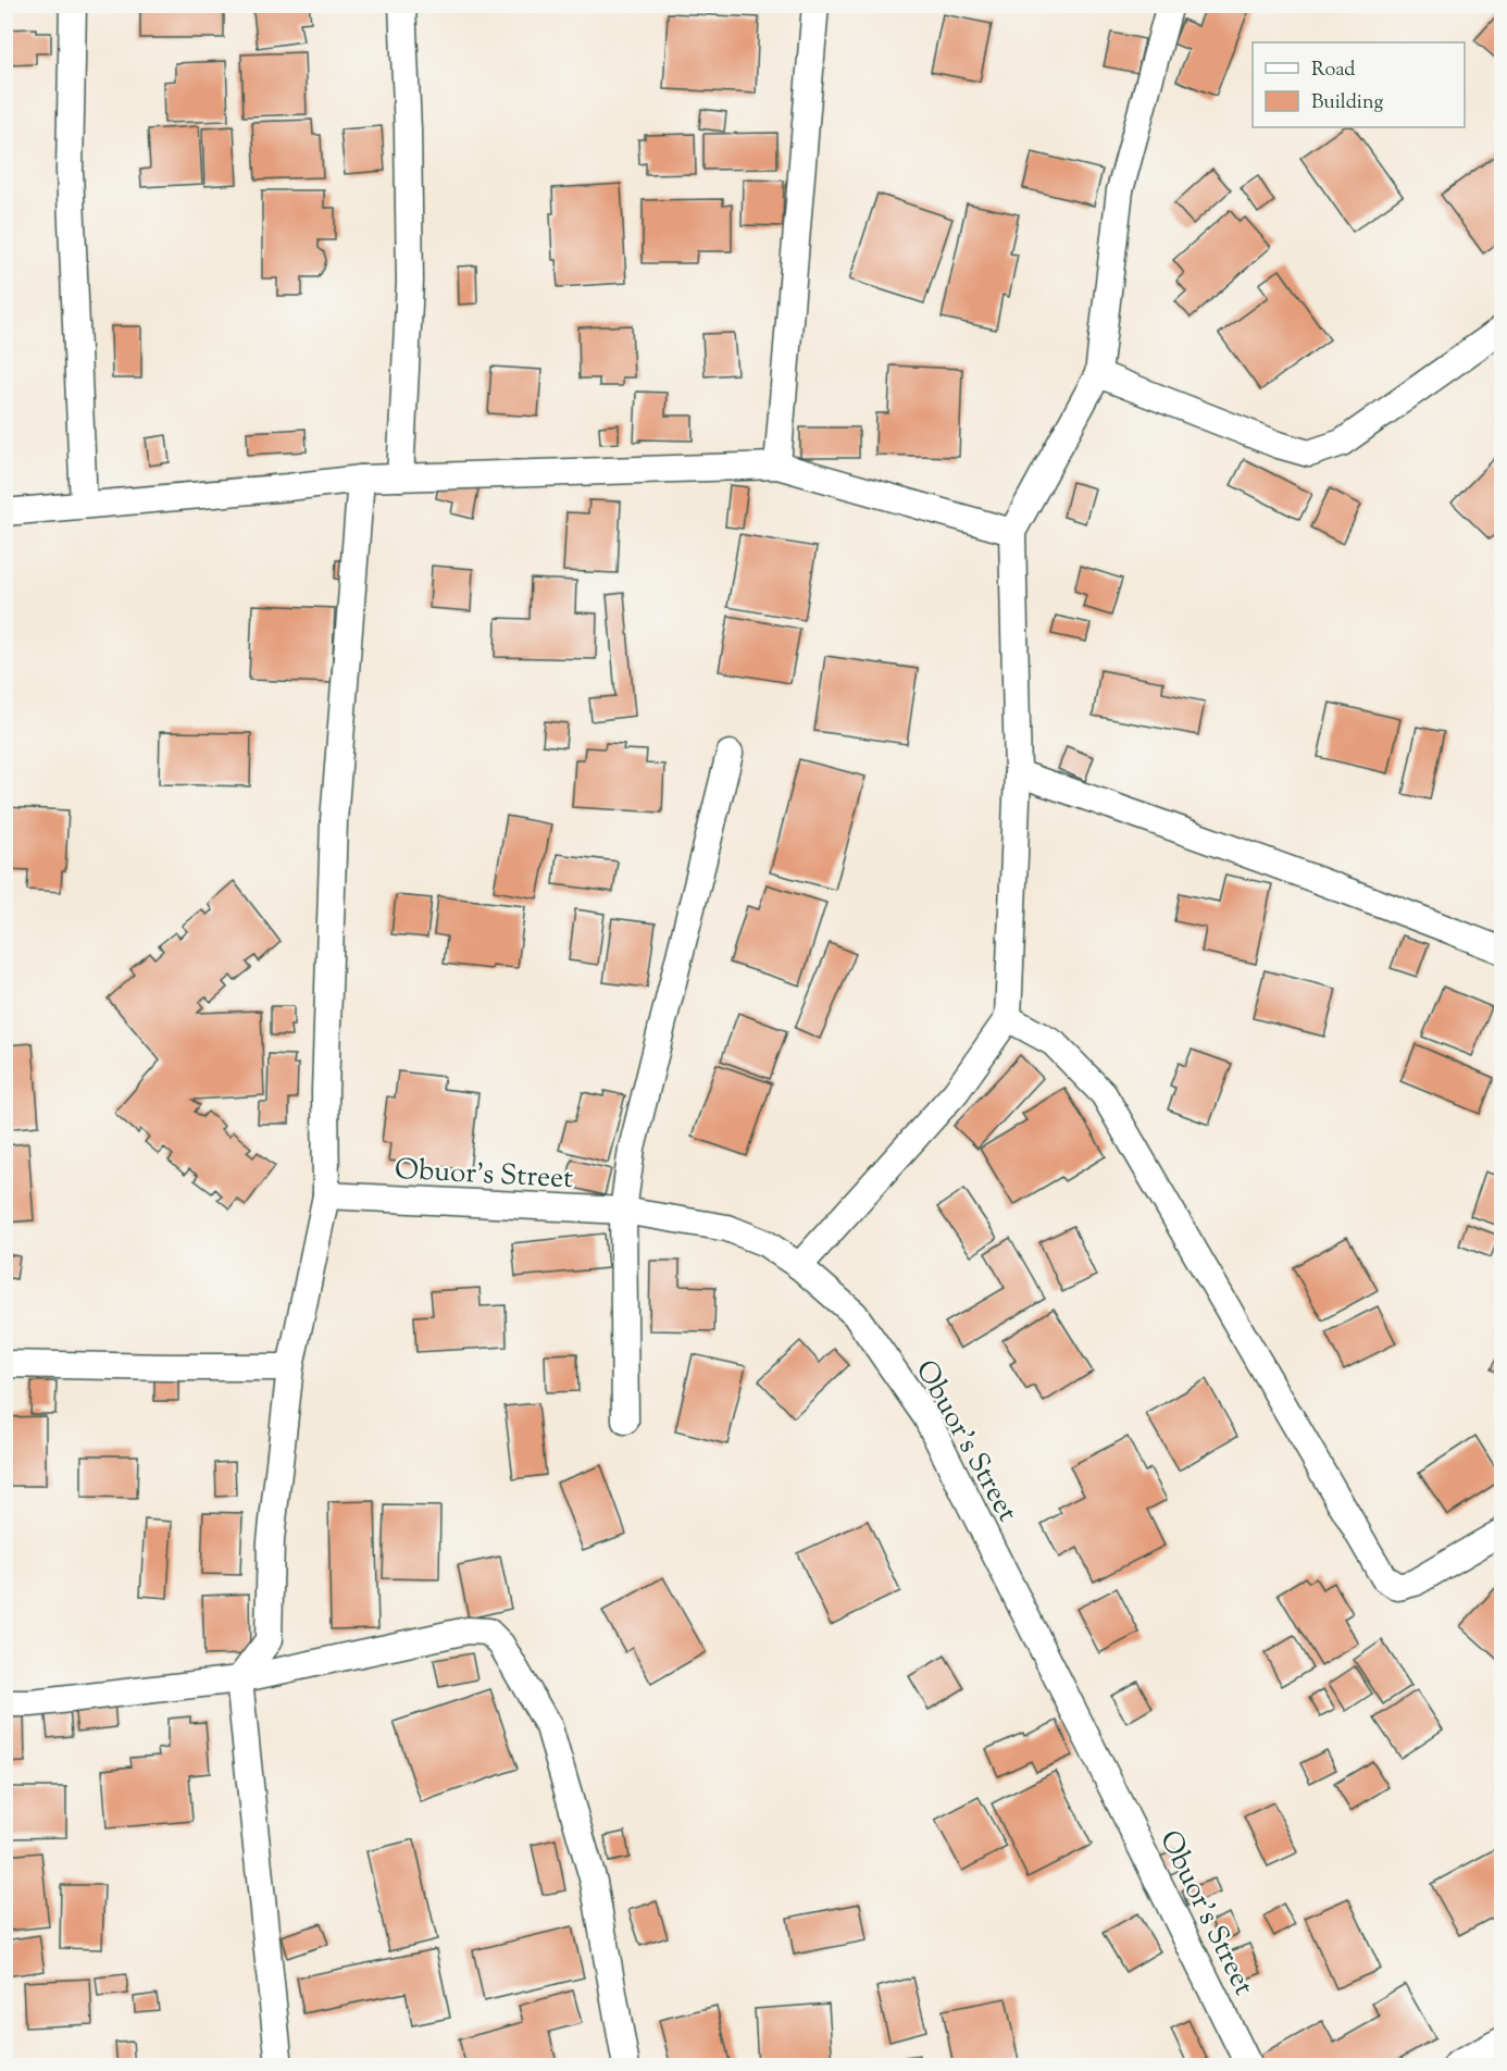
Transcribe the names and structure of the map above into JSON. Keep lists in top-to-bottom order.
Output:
{
  "streets": {
    "street": ["Obuor’s Street"]
  },
  "legend": ["Road", "Building"]
}
